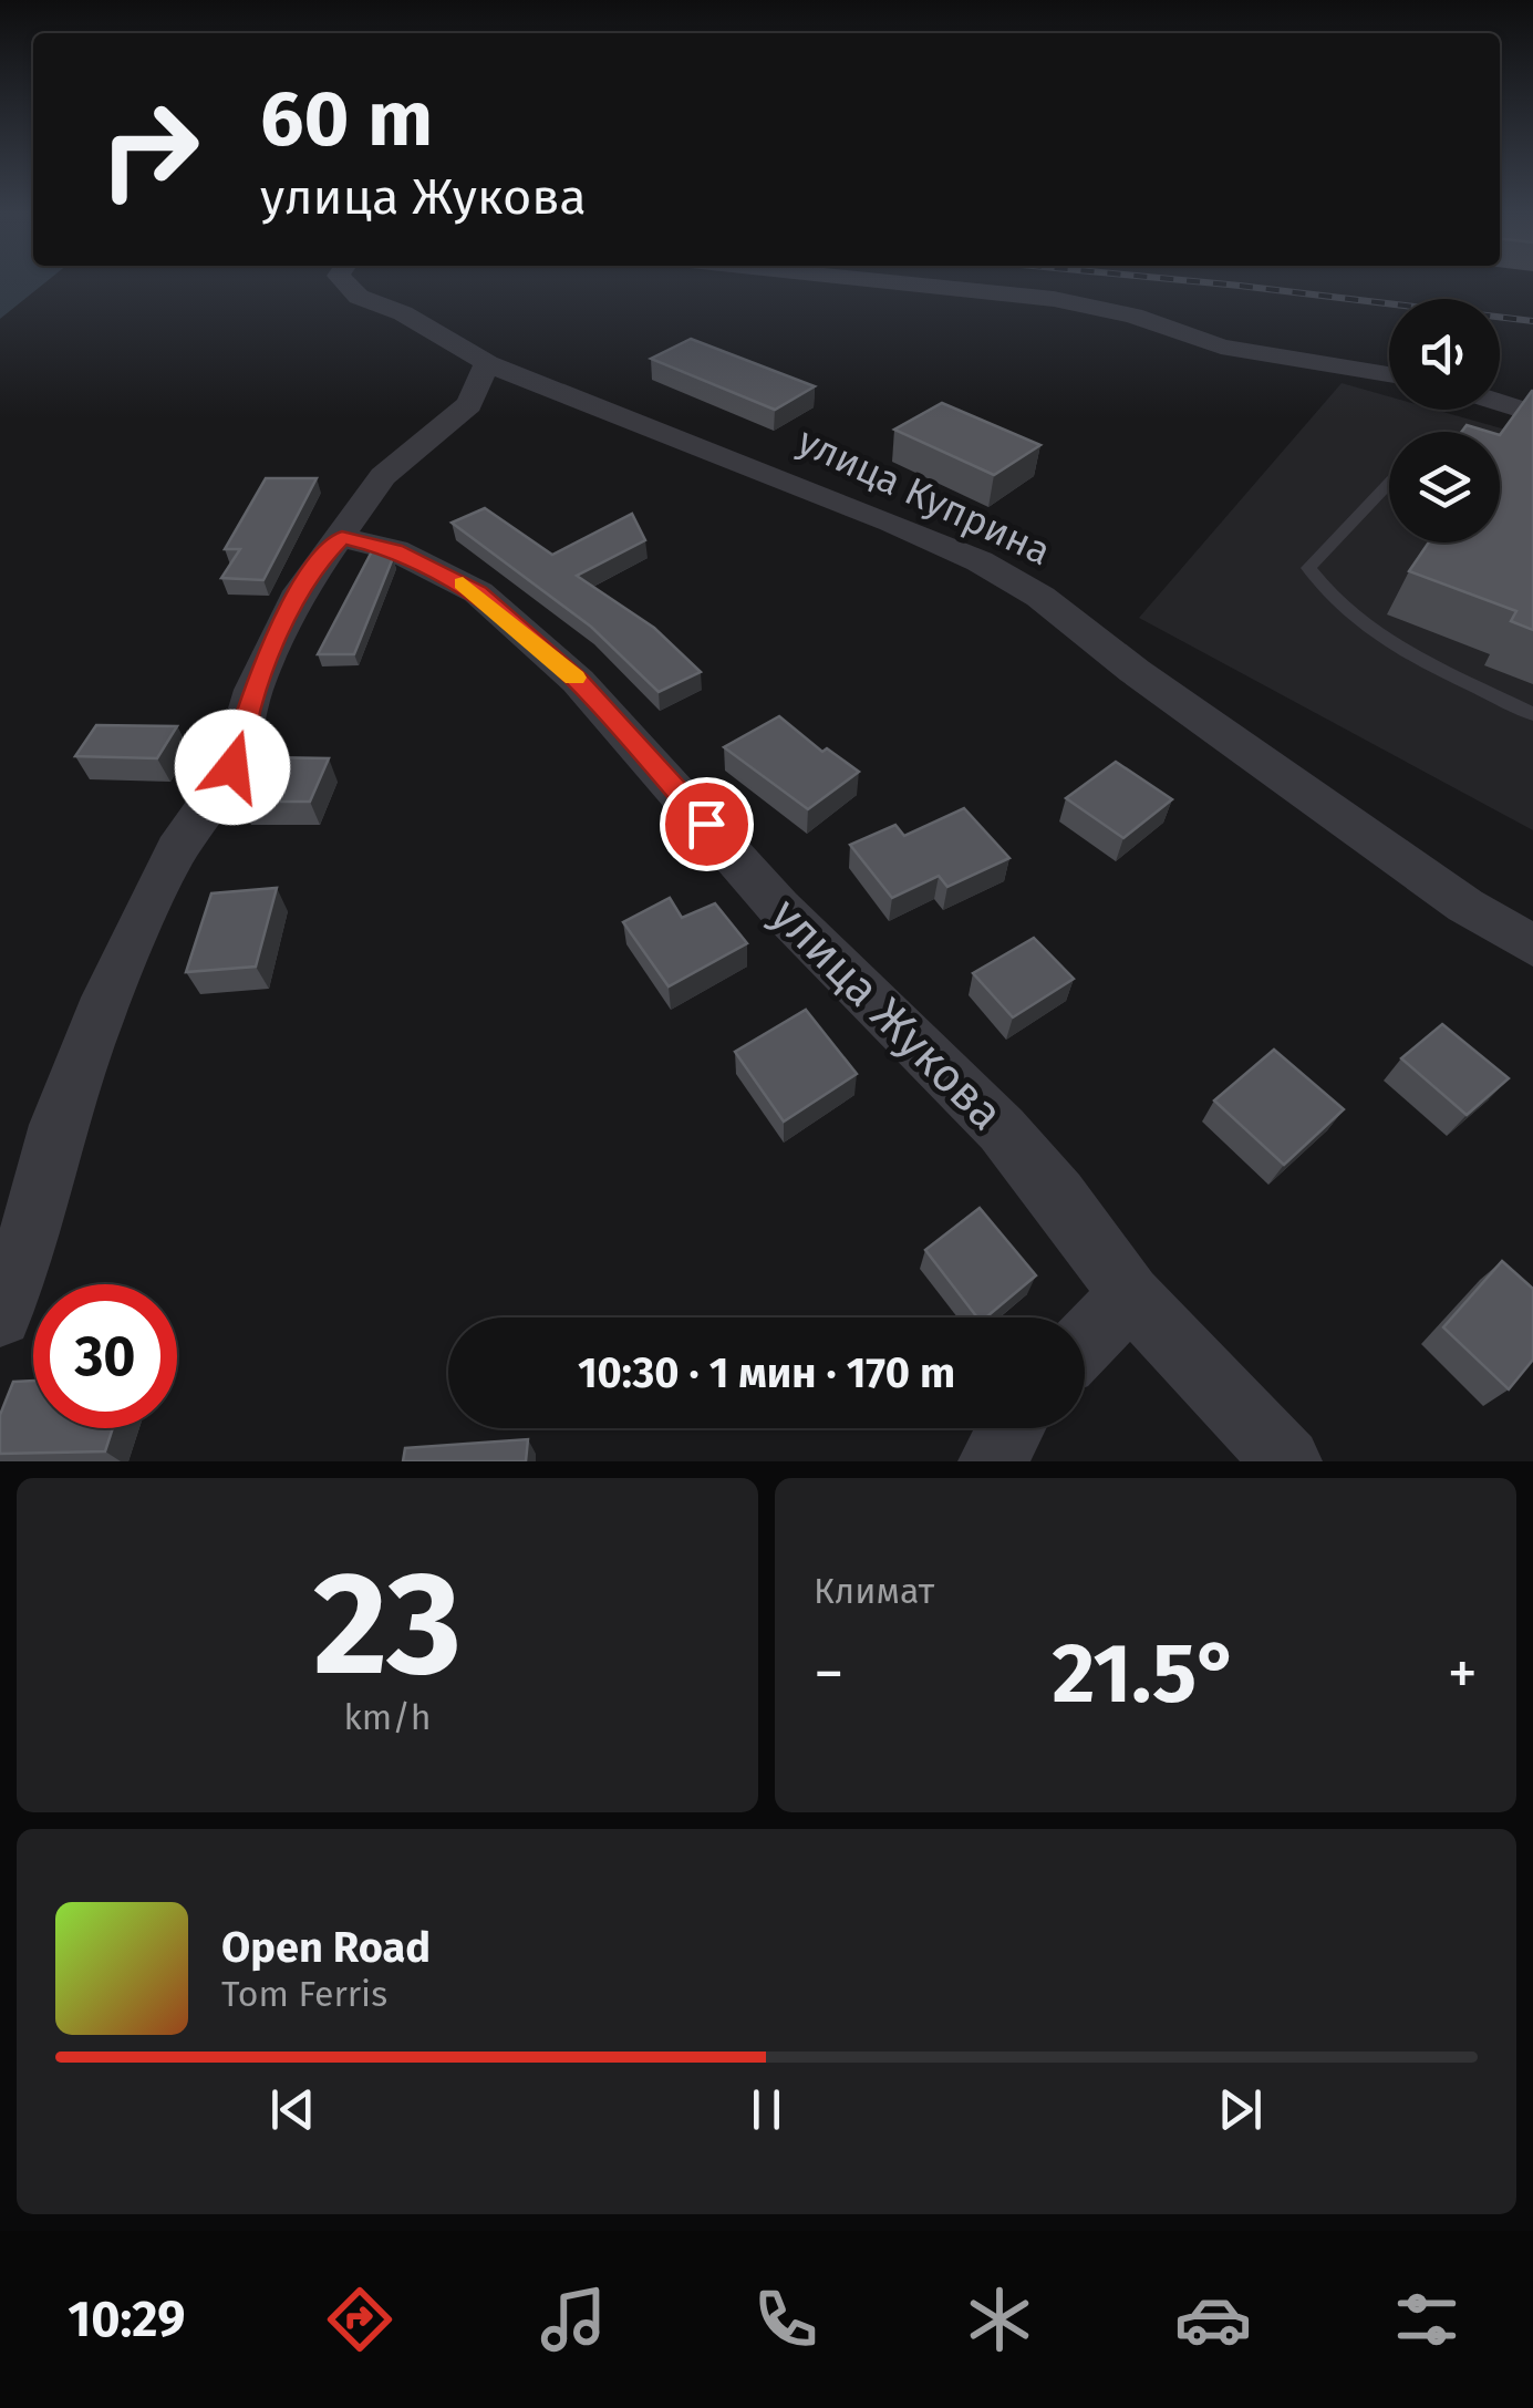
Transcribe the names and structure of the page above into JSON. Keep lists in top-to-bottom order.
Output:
{
  "streets": {
    "street": ["улица Куприна", "улица Жукова"]
  },
  "page": {
    "turn": ["60 m", "улица Жукова"],
    "limit": "30",
    "trip": "10:30 · 1 мин · 170 m",
    "tile": [
      ["23", "km/h"],
      "Климат"
    ],
    "heat": ["−", "21.5°", "+"],
    "song": ["Open Road", "Tom Ferris"],
    "tabs": "10:29"
  }
}
